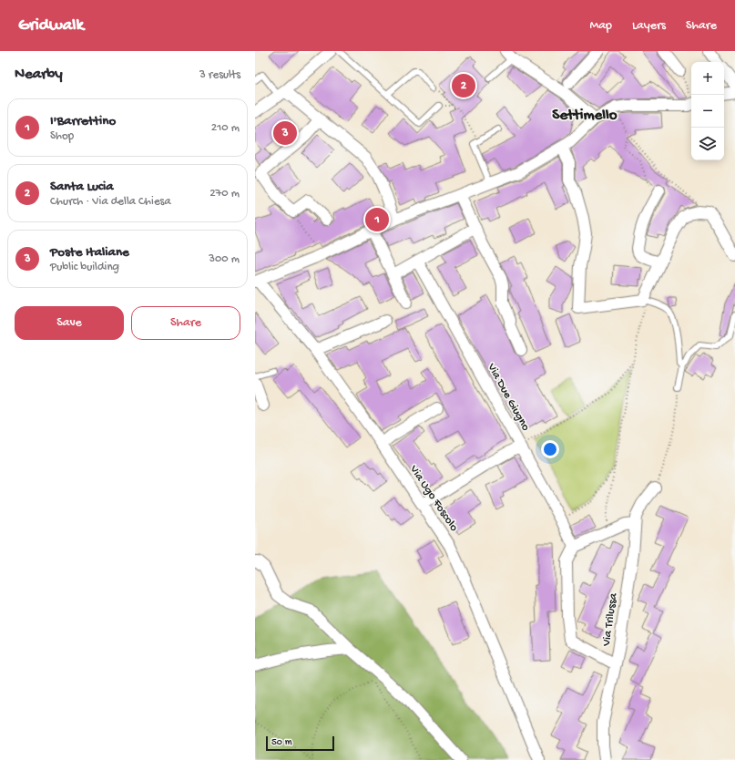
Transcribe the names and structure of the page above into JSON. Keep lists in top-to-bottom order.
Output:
{
  "streets": {
    "street": ["Via Due Giugno", "Via Ugo Foscolo", "Via Trilussa"]
  },
  "districts": ["Settimello"],
  "scale_bar": "50 m",
  "page": {
    "header": "Gridwalk",
    "nav": ["Map", "Layers", "Share"],
    "heading": ["Nearby", "3 results"],
    "map_buttons": ["+", "−"],
    "pins": ["2", "3", "1"],
    "list": [
      {
        "mark": "1",
        "name": "I'Barrettino",
        "note": "Shop",
        "value": "210 m"
      },
      {
        "mark": "2",
        "name": "Santa Lucia",
        "note": "Church · Via della Chiesa",
        "value": "270 m"
      },
      {
        "mark": "3",
        "name": "Poste Italiane",
        "note": "Public building",
        "value": "300 m"
      }
    ],
    "buttons": ["Save", "Share"],
    "scale": "50 m"
  }
}
